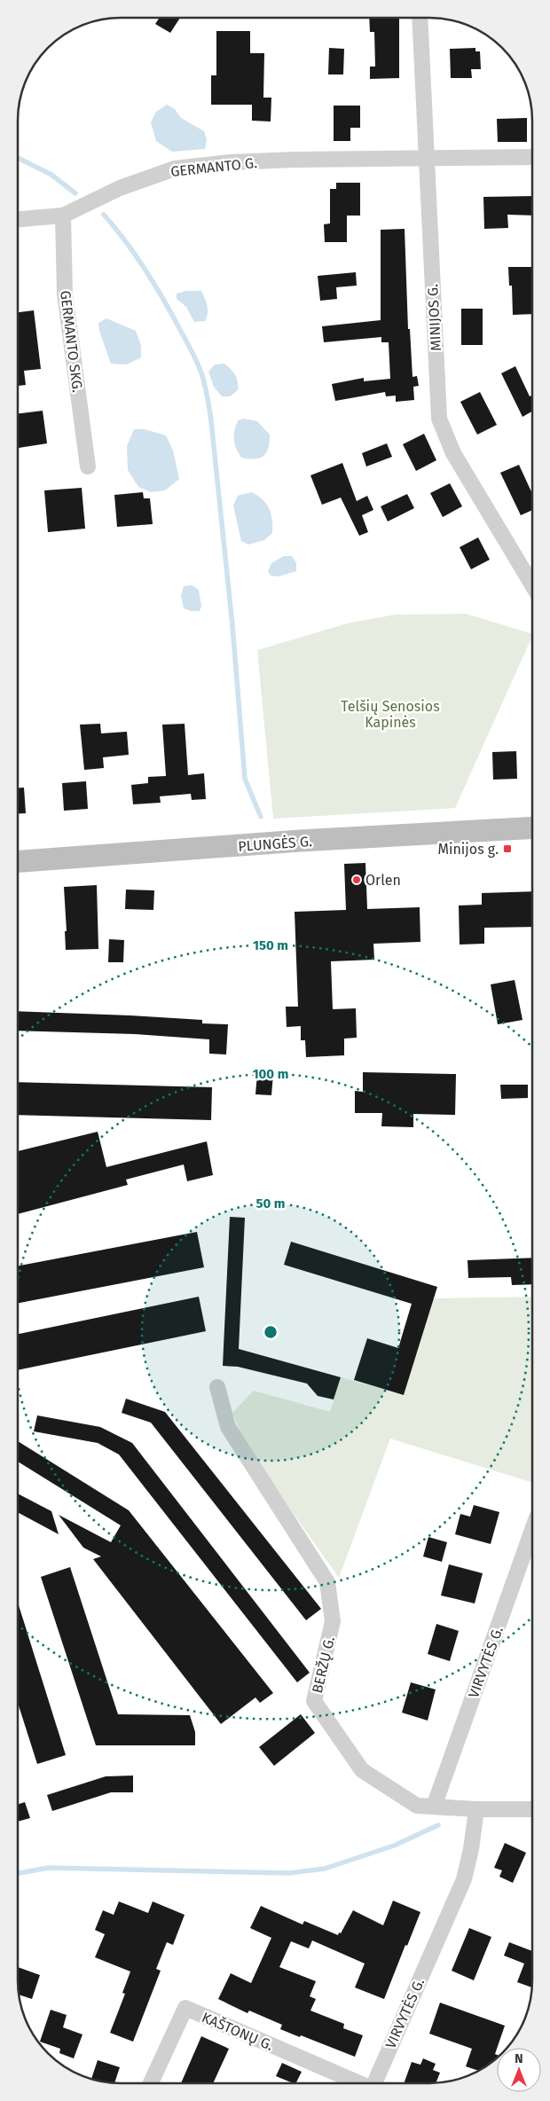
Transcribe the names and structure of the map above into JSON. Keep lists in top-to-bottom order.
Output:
{
  "streets": {
    "main road": ["PLUNGĖS G."],
    "street": [
      "GERMANTO G.",
      "MINIJOS G.",
      "GERMANTO SKG.",
      "VIRVYTĖS G.",
      "BERŽŲ G.",
      "KAŠTONŲ G."
    ]
  },
  "crossings": [
    ["GERMANTO G.", "MINIJOS G."],
    ["GERMANTO G.", "GERMANTO SKG."],
    ["VIRVYTĖS G.", "BERŽŲ G."]
  ],
  "parks": ["Telšių Senosios Kapinės"],
  "places": {
    "transit": ["Minijos g."],
    "other": ["Orlen"]
  },
  "north": "top",
  "rings": ["150 m", "100 m", "50 m"]
}
